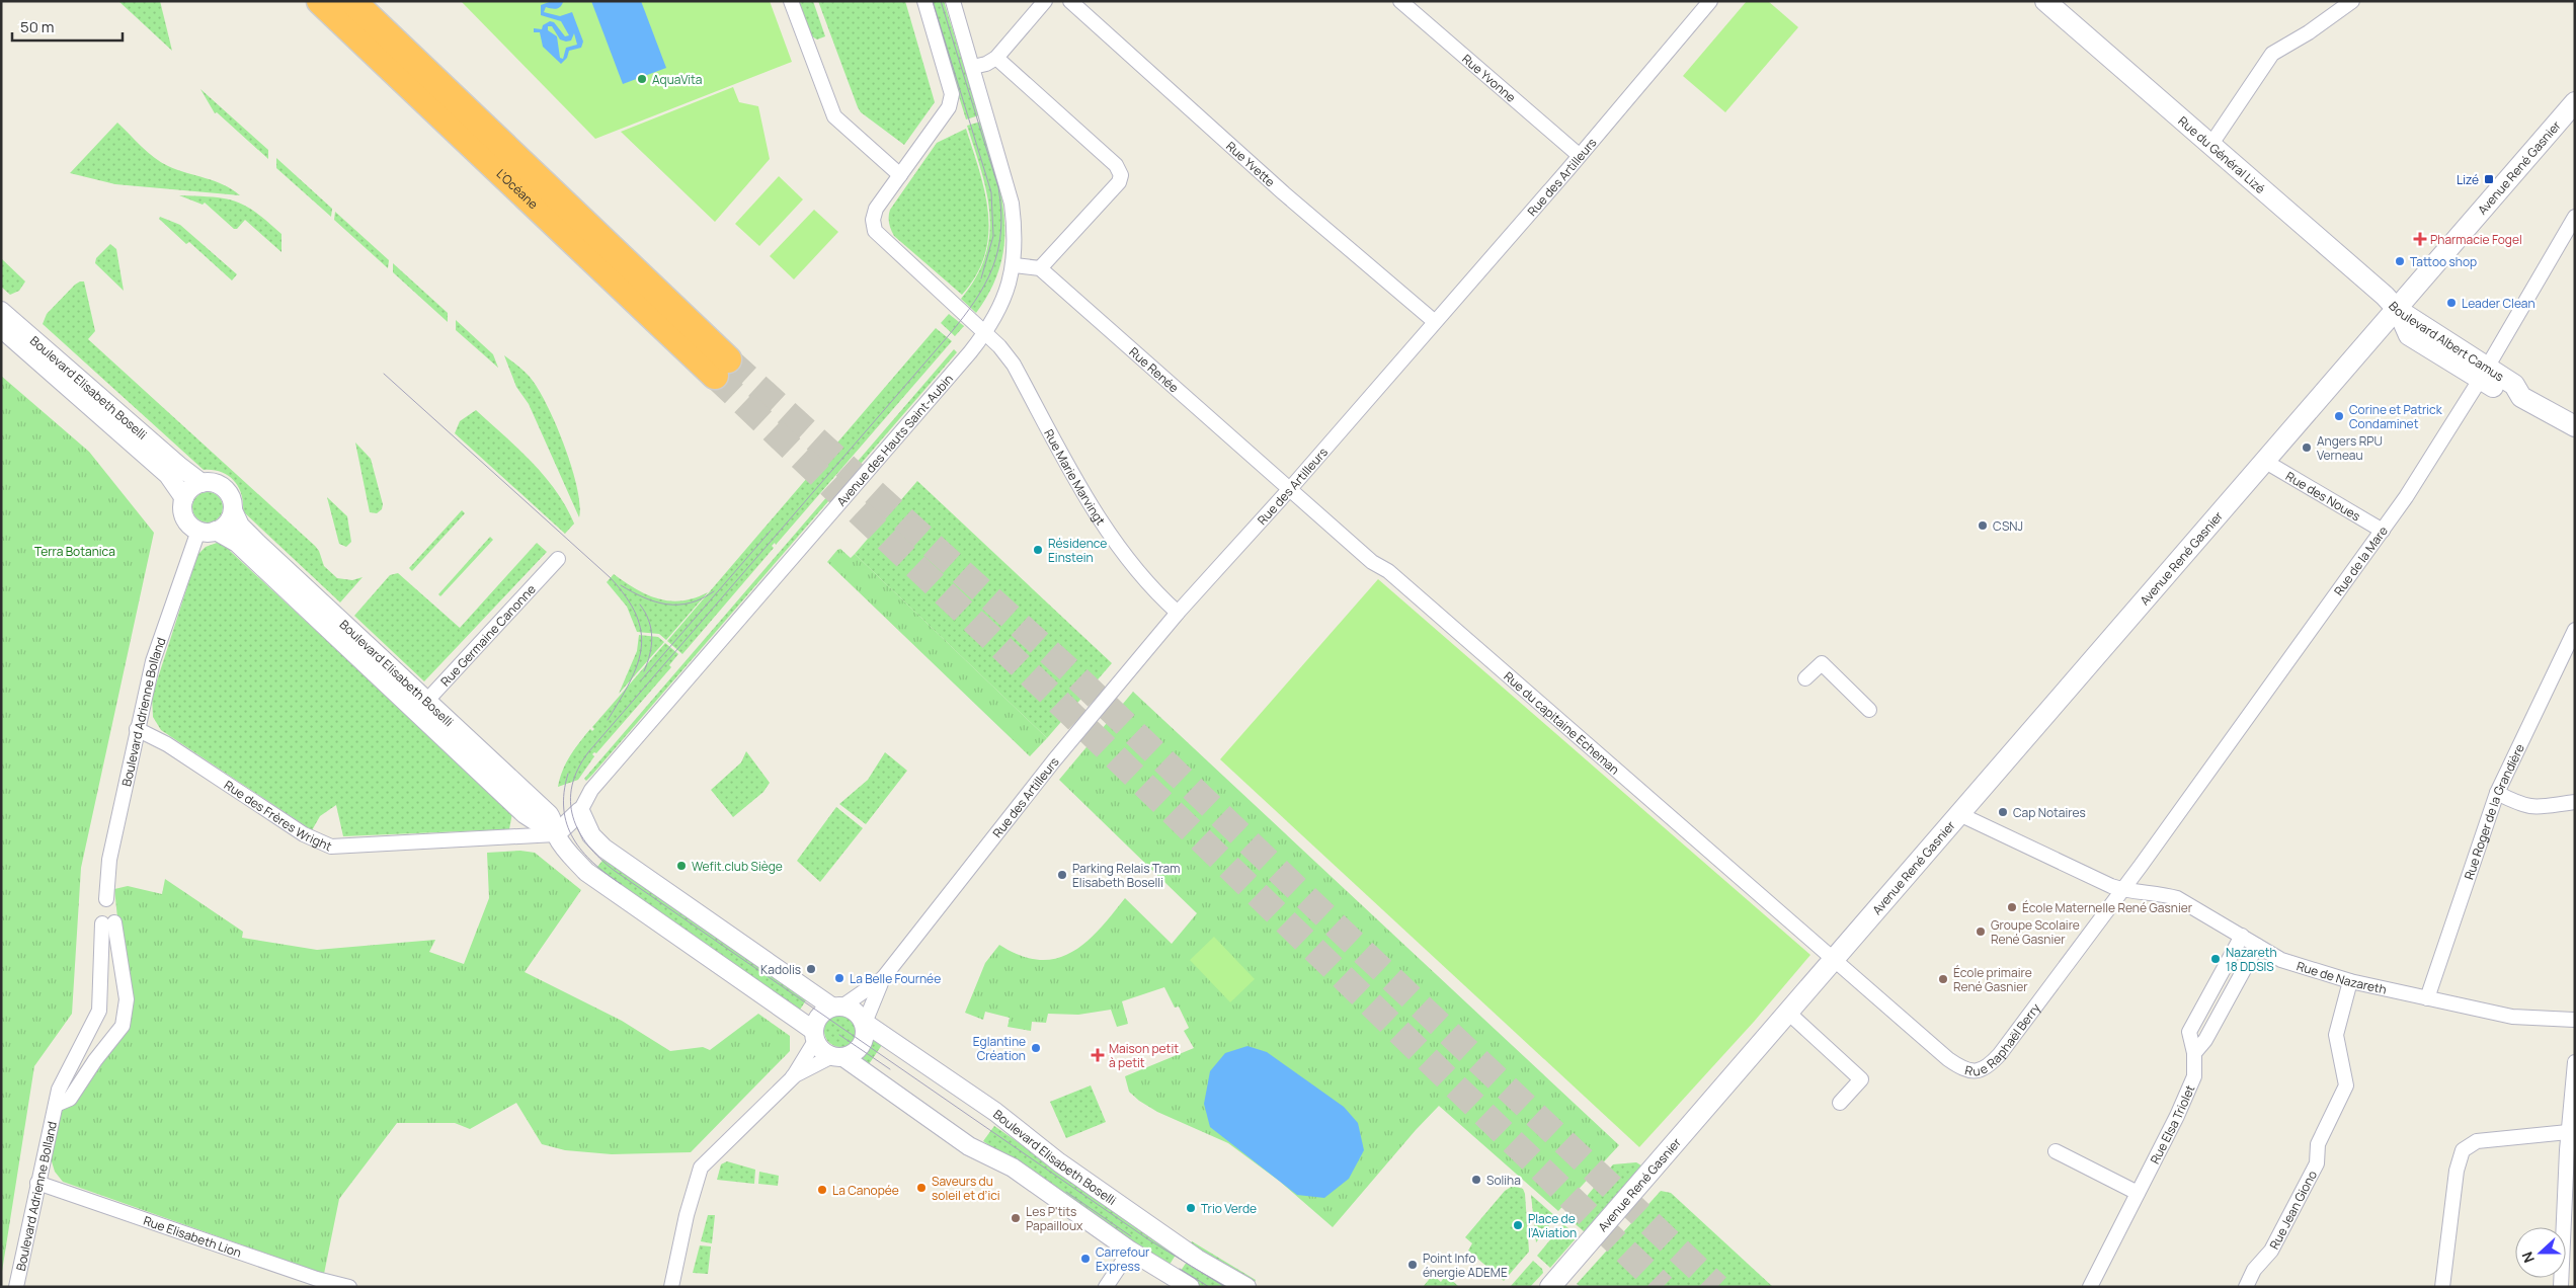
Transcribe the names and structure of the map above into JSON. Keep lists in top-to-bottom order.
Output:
{
  "streets": {
    "highway": ["L’Océane"],
    "main road": ["Rue du Général Lizé", "Avenue René Gasnier", "Boulevard Albert Camus"],
    "street": [
      "Rue Yvonne",
      "Rue Yvette",
      "Rue des Artilleurs",
      "Rue Renée",
      "Boulevard Elisabeth Boselli",
      "Avenue des Hauts Saint-Aubin",
      "Rue Marie Marvingt",
      "Rue des Noues",
      "Rue de la Mare",
      "Rue Germaine Canonne",
      "Boulevard Adrienne Bolland",
      "Rue du capitaine Echeman",
      "Rue Roger de la Grandière",
      "Rue des Frères Wright",
      "Rue de Nazareth",
      "Rue Raphaël Berry",
      "Rue Elsa Triolet",
      "Rue Jean Giono",
      "Rue Elisabeth Lion"
    ]
  },
  "crossings": [
    ["Rue Yvonne", "Rue des Artilleurs"],
    ["Rue du Général Lizé", "Avenue René Gasnier"],
    ["Rue du Général Lizé", "Boulevard Albert Camus"],
    ["Rue Yvette", "Rue des Artilleurs"],
    ["Avenue René Gasnier", "Boulevard Albert Camus"],
    ["Avenue René Gasnier", "Rue des Noues"],
    ["Avenue René Gasnier", "Rue du capitaine Echeman"],
    ["Avenue René Gasnier", "Rue de Nazareth"],
    ["Avenue René Gasnier", "Rue Raphaël Berry"],
    ["Rue des Artilleurs", "Rue Renée"],
    ["Rue des Artilleurs", "Boulevard Elisabeth Boselli"],
    ["Rue des Artilleurs", "Rue Marie Marvingt"],
    ["Rue des Artilleurs", "Rue du capitaine Echeman"],
    ["Boulevard Albert Camus", "Rue de la Mare"],
    ["Rue Renée", "Rue du capitaine Echeman"],
    ["Boulevard Elisabeth Boselli", "Rue Germaine Canonne"],
    ["Boulevard Elisabeth Boselli", "Boulevard Adrienne Bolland"],
    ["Boulevard Elisabeth Boselli", "Rue des Frères Wright"],
    ["Avenue des Hauts Saint-Aubin", "Rue Marie Marvingt"],
    ["Rue des Noues", "Rue de la Mare"],
    ["Rue de la Mare", "Rue de Nazareth"],
    ["Rue de la Mare", "Rue Raphaël Berry"],
    ["Boulevard Adrienne Bolland", "Rue des Frères Wright"],
    ["Boulevard Adrienne Bolland", "Rue Elisabeth Lion"],
    ["Rue du capitaine Echeman", "Rue Raphaël Berry"],
    ["Rue Roger de la Grandière", "Rue de Nazareth"],
    ["Rue de Nazareth", "Rue Raphaël Berry"],
    ["Rue de Nazareth", "Rue Elsa Triolet"],
    ["Rue de Nazareth", "Rue Jean Giono"]
  ],
  "parks": ["Terra Botanica"],
  "places": {
    "other": [
      "AquaVita",
      "Tattoo shop",
      "Leader Clean",
      "Corine et Patrick Condaminet",
      "Angers RPU Verneau",
      "CSNJ",
      "Résidence Einstein",
      "Cap Notaires",
      "Wefit.club Siège",
      "Parking Relais Tram Elisabeth Boselli",
      "École Maternelle René Gasnier",
      "Groupe Scolaire René Gasnier",
      "Nazareth 18 DDSIS",
      "Kadolis",
      "La Belle Fournée",
      "École primaire René Gasnier",
      "Eglantine Création",
      "Soliha",
      "Saveurs du soleil et d’ici",
      "La Canopée",
      "Trio Verde",
      "Les P'tits Papailloux",
      "Place de l’Aviation",
      "Carrefour Express",
      "Point Info énergie ADEME"
    ],
    "transit": ["Lizé"],
    "health": ["Pharmacie Fogel", "Maison petit à petit"]
  },
  "scale_bar": "50 m",
  "north": "left"
}
